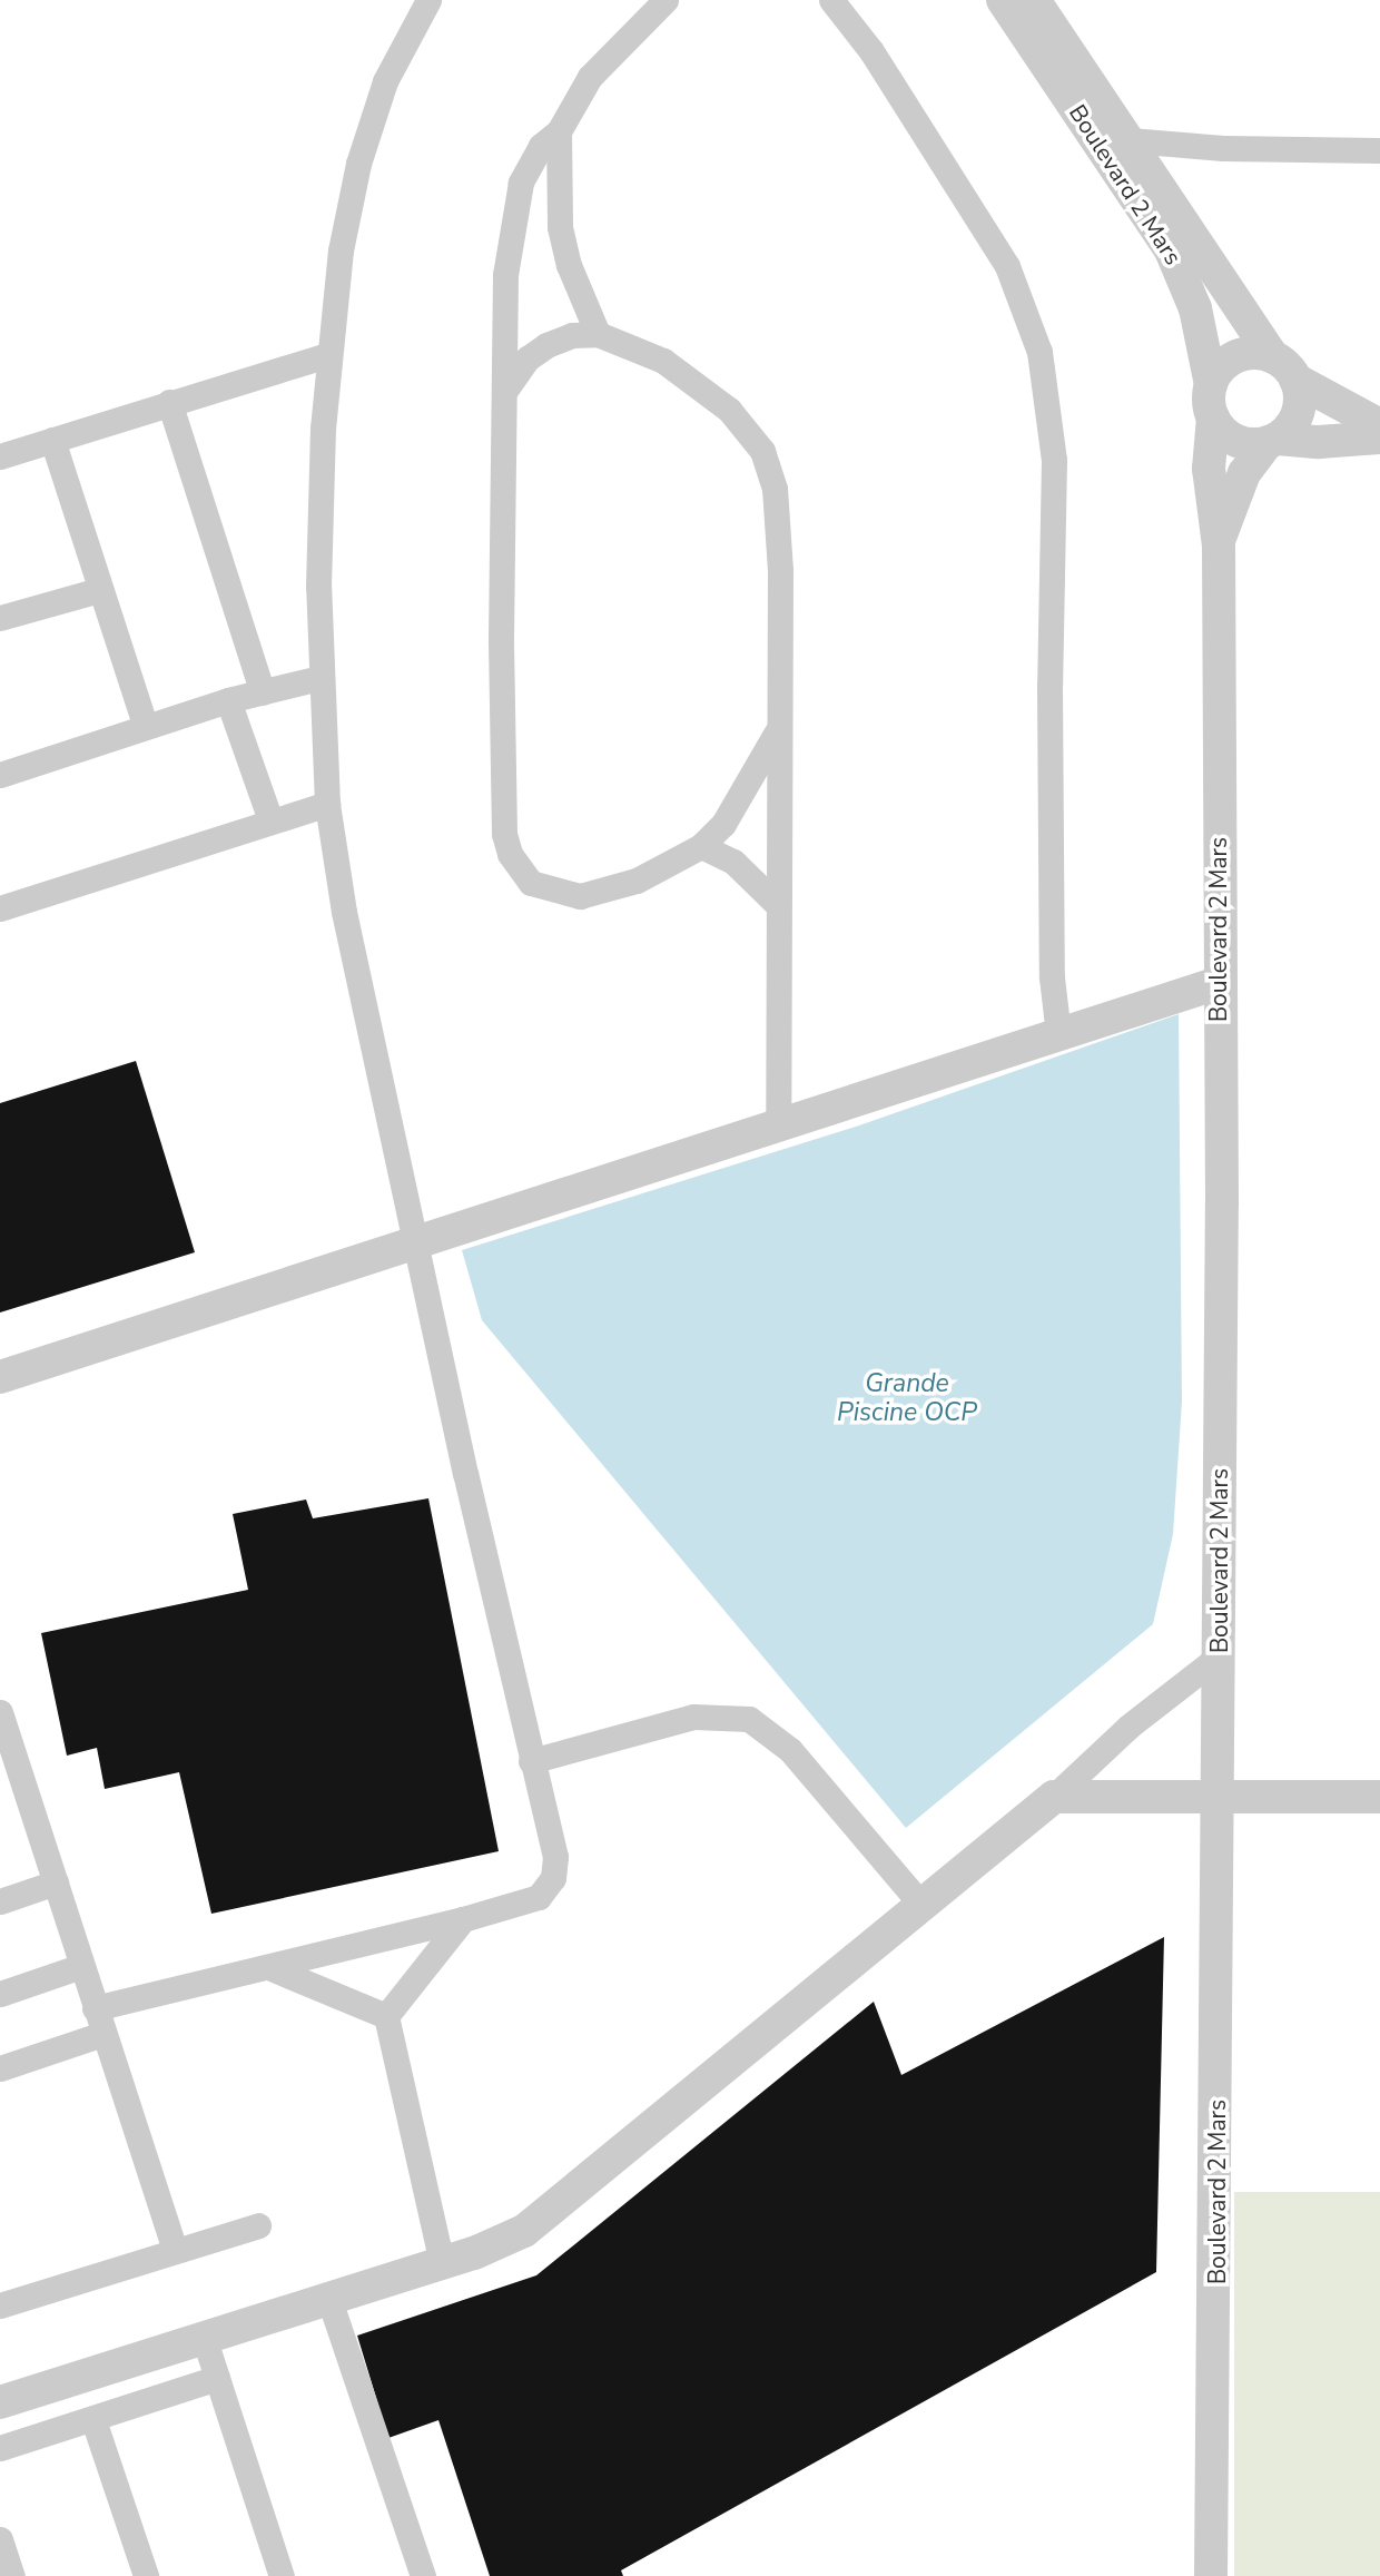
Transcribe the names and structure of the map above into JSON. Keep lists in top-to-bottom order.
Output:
{
  "streets": {
    "street": ["Boulevard 2 Mars"]
  },
  "water": ["Grande Piscine OCP"]
}
